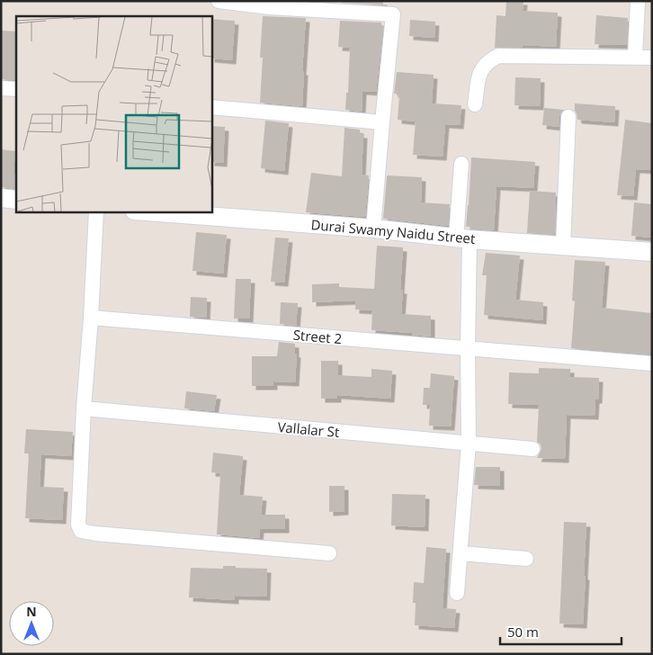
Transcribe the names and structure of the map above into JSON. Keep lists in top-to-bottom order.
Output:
{
  "streets": {
    "street": ["Durai Swamy Naidu Street", "Street 2", "Vallalar St"]
  },
  "scale_bar": "50 m",
  "north": "top"
}
